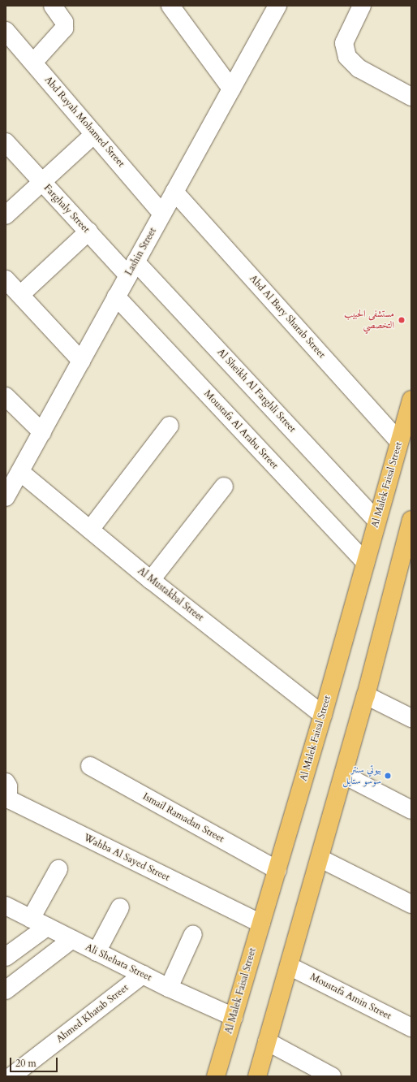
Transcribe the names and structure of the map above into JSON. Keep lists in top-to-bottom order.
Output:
{
  "streets": {
    "main road": ["Al Malek Faisal Street"],
    "street": [
      "Abd Rayah Mohamed Street",
      "Farghaly Street",
      "Lashin Street",
      "Abd Al Bary Sharab Street",
      "Al Sheikh Al Farghli Street",
      "Moustafa Al Arabu Street",
      "Al Mustakbal Street",
      "Ismail Ramadan Street",
      "Wahba Al Sayed Street",
      "Ali Shehata Street",
      "Moustafa Amin Street",
      "Ahmed Khatab Street"
    ]
  },
  "crossings": [
    ["Abd Rayah Mohamed Street", "Lashin Street"],
    ["Farghaly Street", "Lashin Street"],
    ["Farghaly Street", "Al Sheikh Al Farghli Street"],
    ["Lashin Street", "Abd Al Bary Sharab Street"],
    ["Lashin Street", "Al Sheikh Al Farghli Street"],
    ["Lashin Street", "Moustafa Al Arabu Street"],
    ["Lashin Street", "Al Mustakbal Street"],
    ["Abd Al Bary Sharab Street", "Al Malek Faisal Street"],
    ["Al Sheikh Al Farghli Street", "Al Malek Faisal Street"],
    ["Moustafa Al Arabu Street", "Al Malek Faisal Street"],
    ["Al Malek Faisal Street", "Al Mustakbal Street"],
    ["Al Malek Faisal Street", "Ismail Ramadan Street"],
    ["Al Malek Faisal Street", "Wahba Al Sayed Street"],
    ["Al Malek Faisal Street", "Ali Shehata Street"],
    ["Ali Shehata Street", "Ahmed Khatab Street"]
  ],
  "places": ["مستشفى الحبيب التخصصي", "بيوتي سنتر سوسو ستايل"],
  "scale_bar": "20 m"
}
